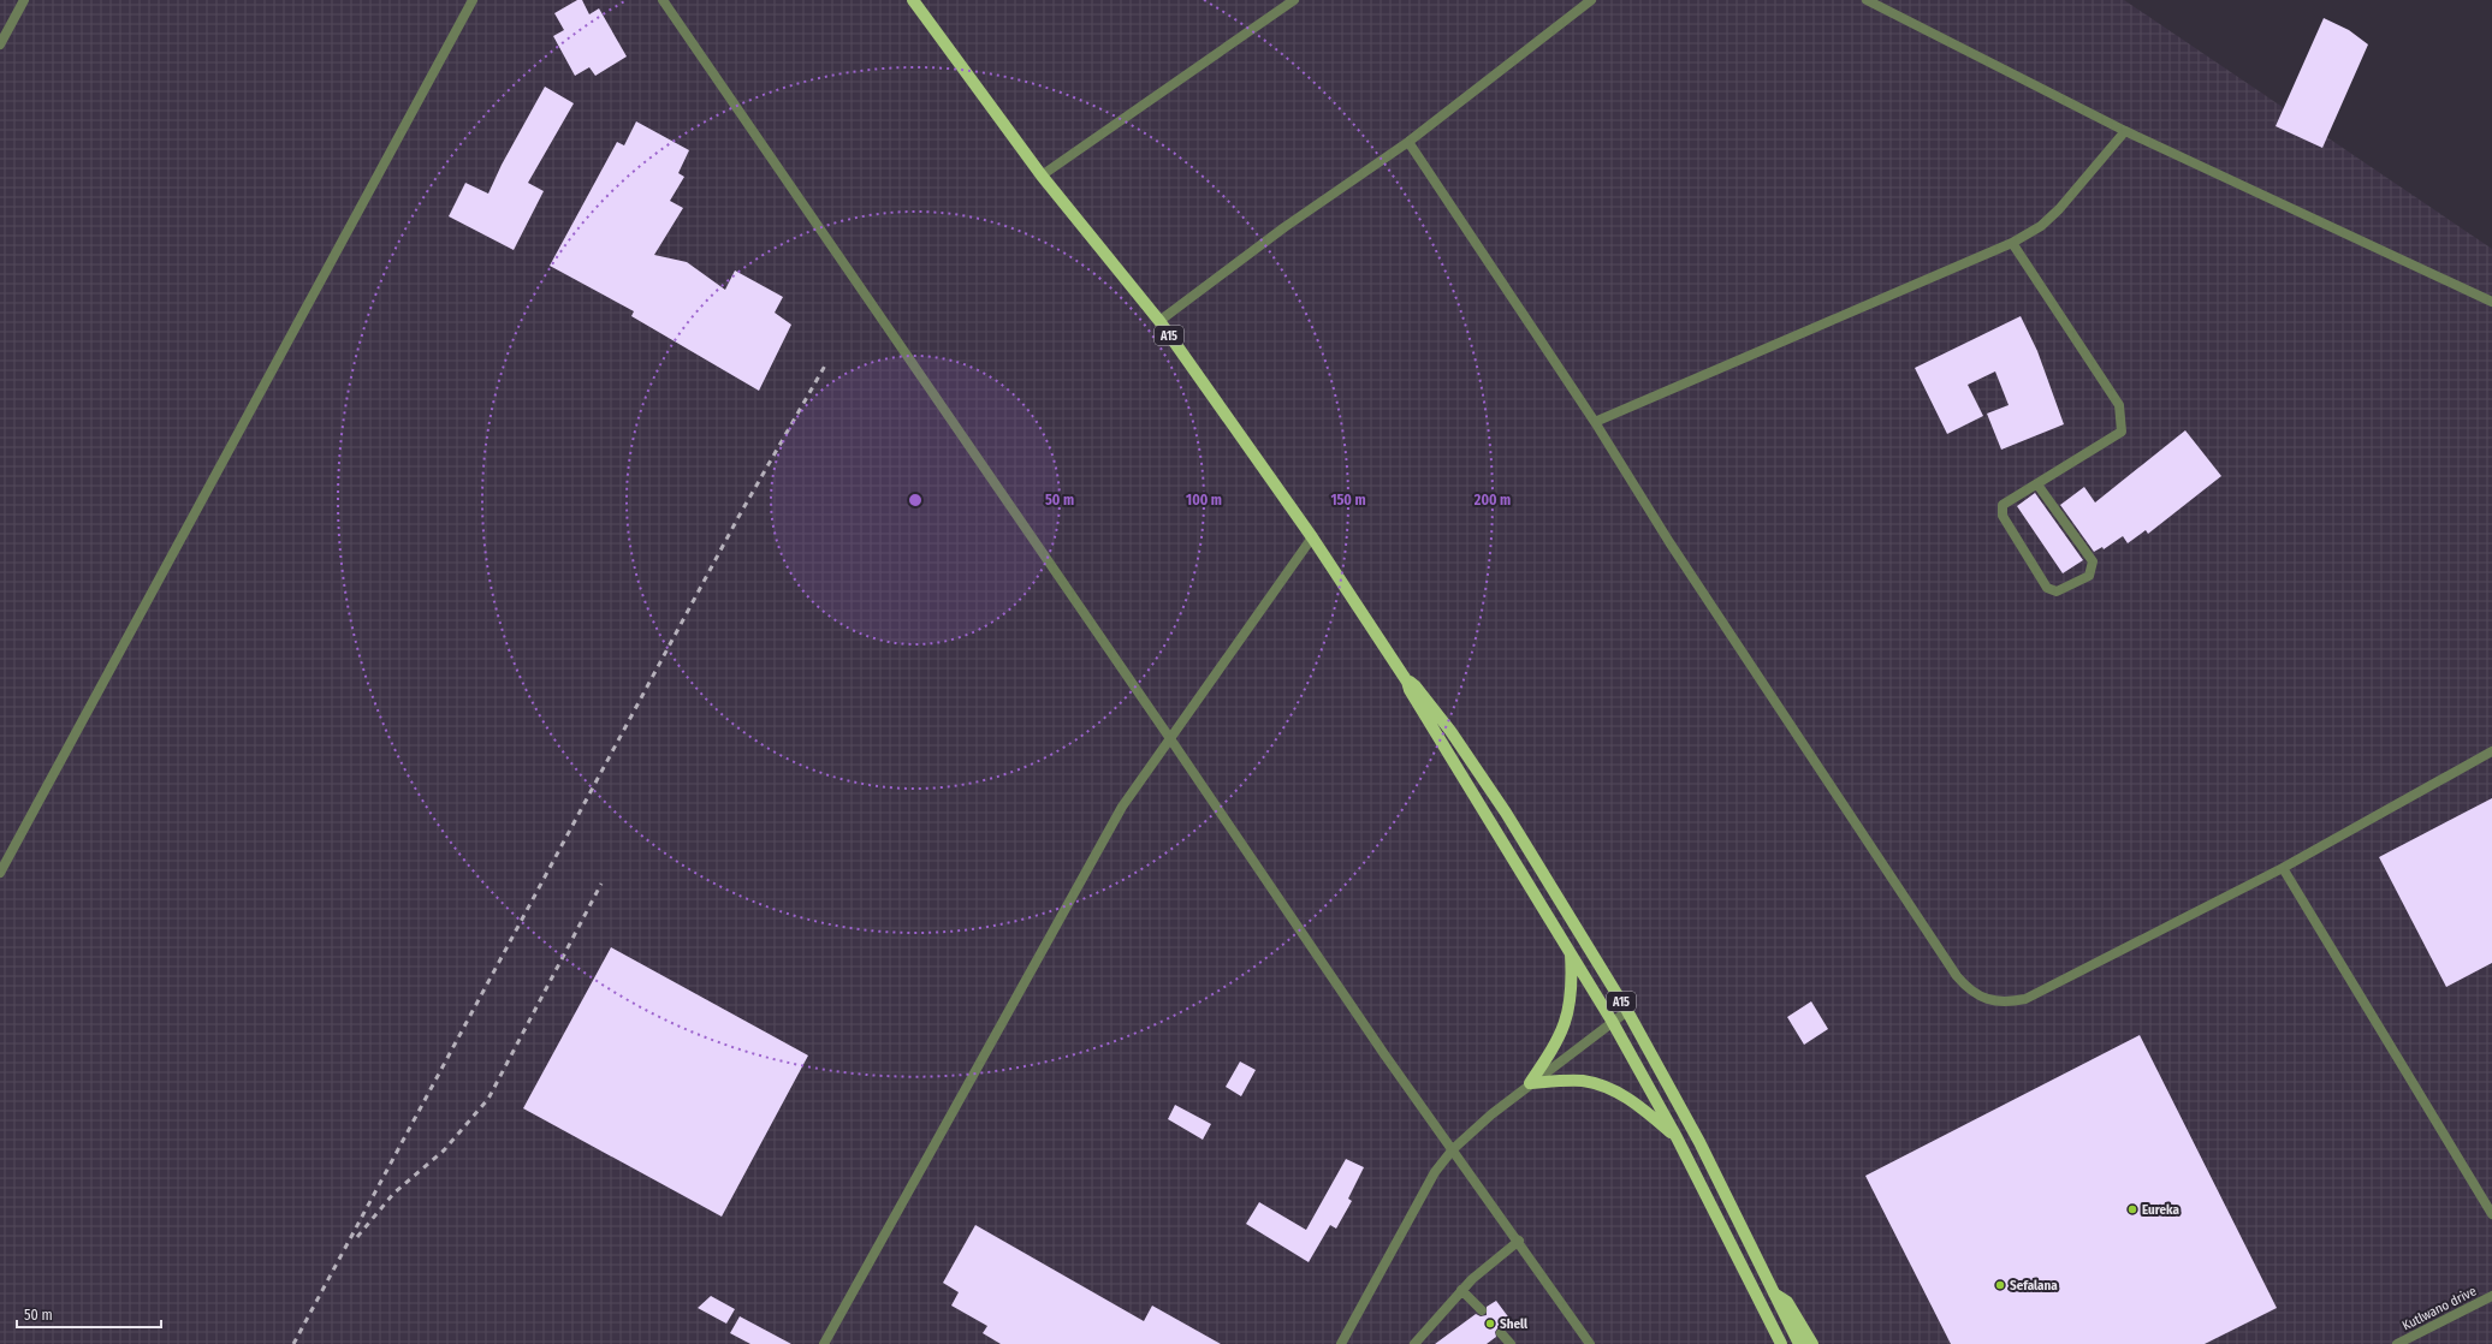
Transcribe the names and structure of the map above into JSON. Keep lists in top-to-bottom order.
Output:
{
  "streets": {
    "main road": ["A15"],
    "street": ["Kutlwano drive"]
  },
  "places": ["Eureka", "Sefalana", "Shell"],
  "scale_bar": "50 m",
  "rings": [
    "50 m",
    "100 m",
    "150 m",
    "200 m"
  ]
}
